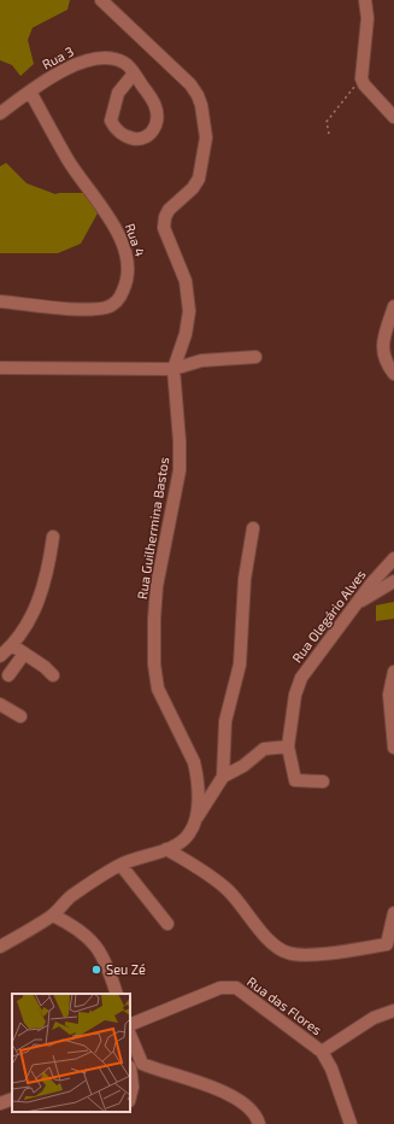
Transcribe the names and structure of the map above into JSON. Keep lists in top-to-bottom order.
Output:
{
  "streets": {
    "street": [
      "Rua 3",
      "Rua 4",
      "Rua Guilhermina Bastos",
      "Rua Olegário Alves",
      "Rua das Flores"
    ]
  },
  "crossings": [
    ["Rua 3", "Rua 4"]
  ],
  "places": ["Seu Zé"]
}
